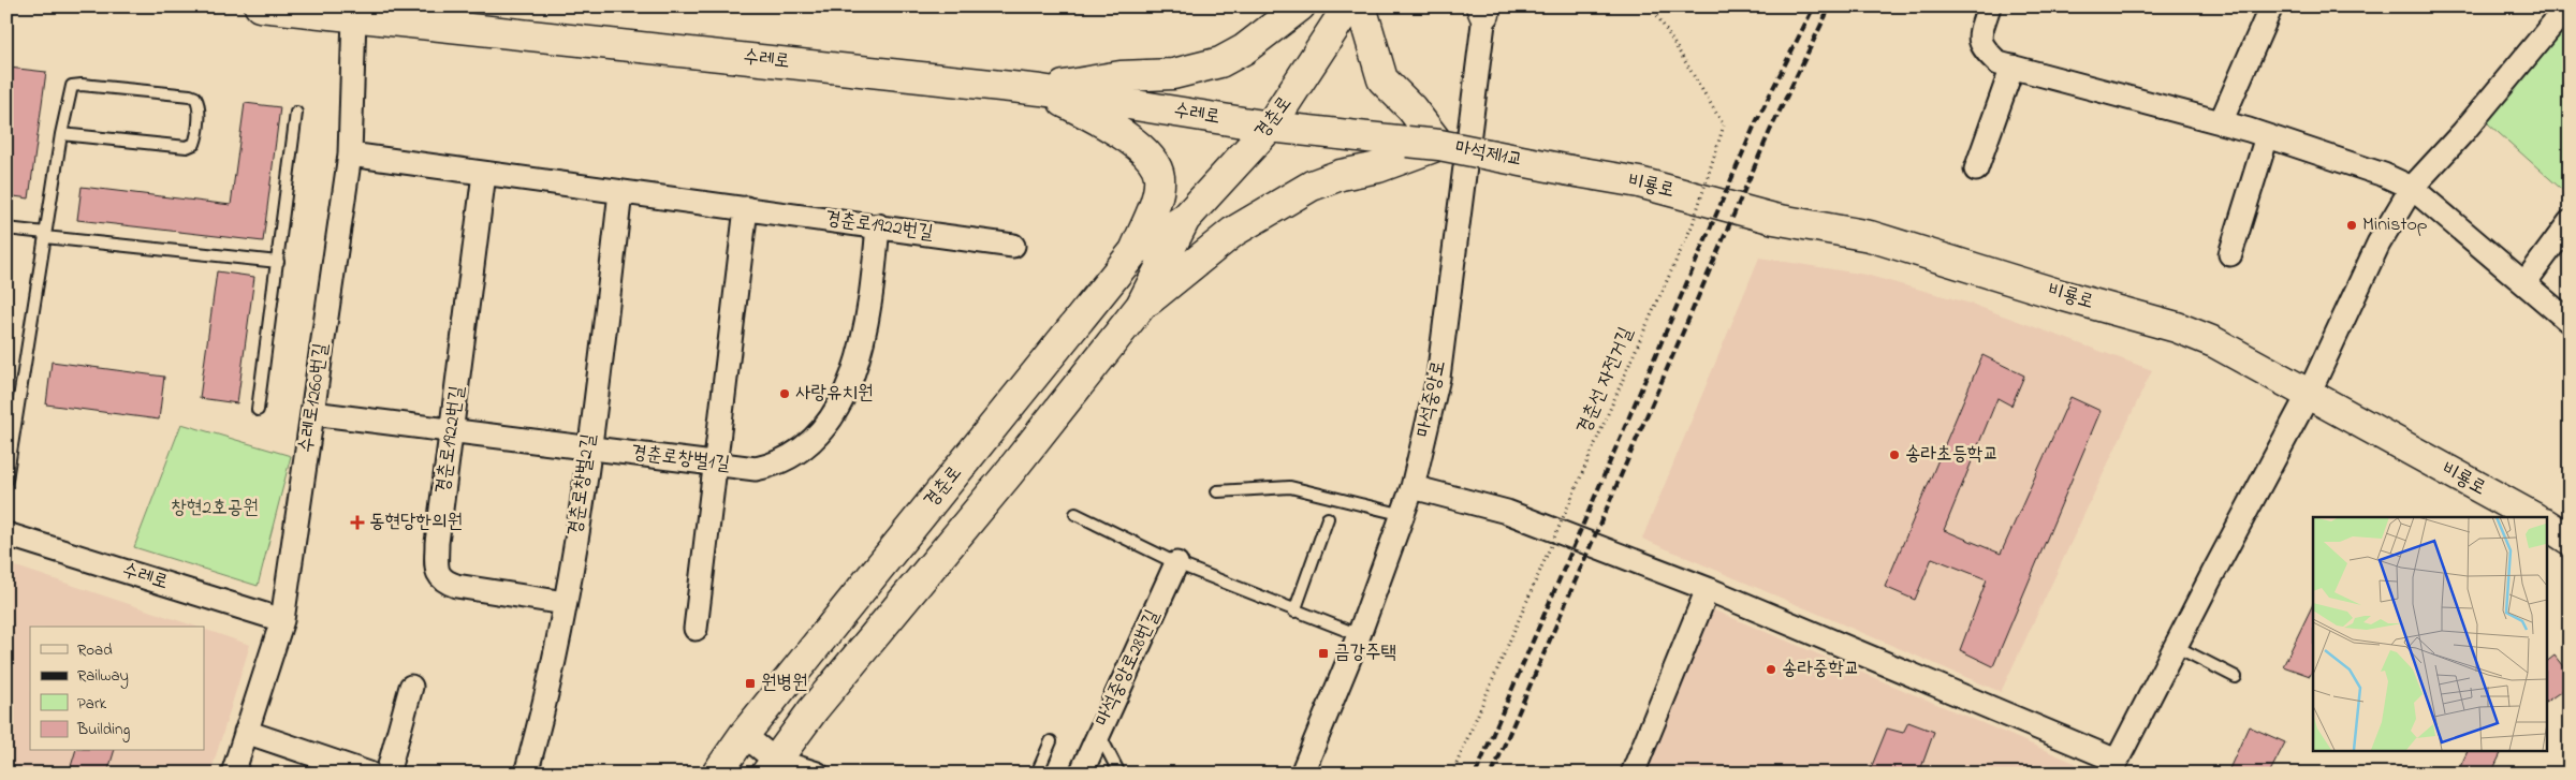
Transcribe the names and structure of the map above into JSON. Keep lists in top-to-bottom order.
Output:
{
  "streets": {
    "street": [
      "수레로",
      "경춘로",
      "마석제1교",
      "비룡로",
      "경춘로1922번길",
      "수레로1260번길",
      "마석중앙로",
      "경춘로창벌1길",
      "경춘로창벌2길",
      "마석중앙로28번길"
    ],
    "path": ["경춘선 자전거길"]
  },
  "crossings": [
    ["수레로", "경춘로"],
    ["수레로", "마석제1교"],
    ["수레로", "수레로1260번길"],
    ["경춘로", "마석제1교"],
    ["마석제1교", "비룡로"],
    ["경춘로1922번길", "수레로1260번길"],
    ["경춘로1922번길", "경춘로창벌1길"],
    ["경춘로1922번길", "경춘로창벌2길"],
    ["수레로1260번길", "경춘로창벌1길"],
    ["경춘로창벌1길", "경춘로창벌2길"]
  ],
  "parks": ["창현2호공원"],
  "places": {
    "other": [
      "Ministop",
      "사랑유치원",
      "송라초등학교",
      "송라중학교"
    ],
    "health": ["동현당한의원"],
    "transit": ["금강주택", "원병원"]
  },
  "legend": [
    "Road",
    "Railway",
    "Park",
    "Building"
  ]
}
